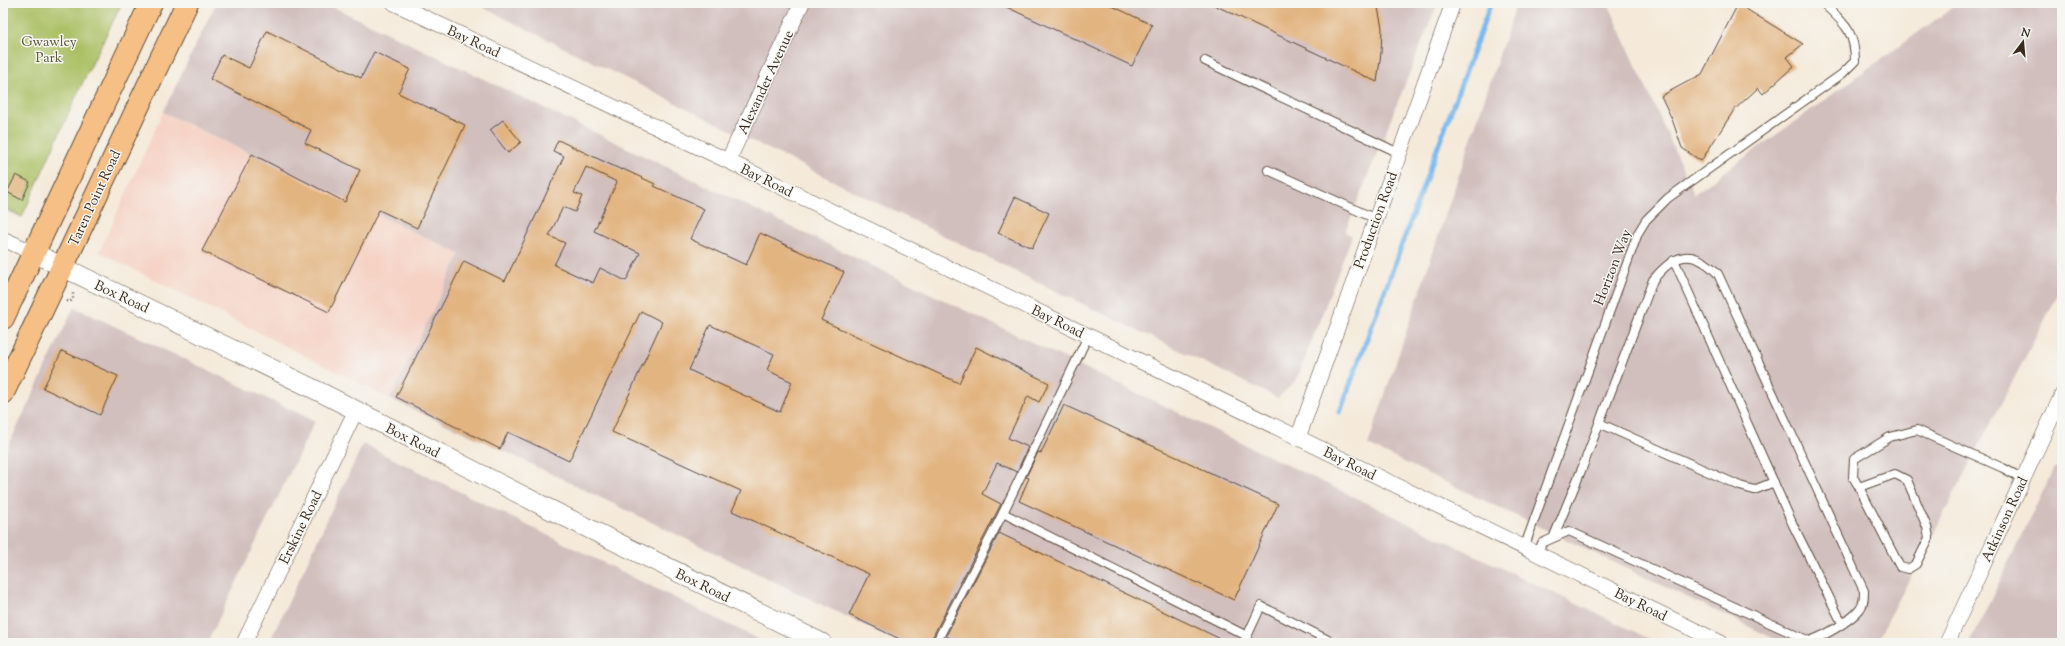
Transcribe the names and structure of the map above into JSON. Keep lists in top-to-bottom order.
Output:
{
  "streets": {
    "main road": ["Taren Point Road"],
    "street": [
      "Bay Road",
      "Alexander Avenue",
      "Production Road",
      "Box Road",
      "Atkinson Road",
      "Erskine Road"
    ],
    "lane": ["Horizon Way"]
  },
  "crossings": [
    ["Bay Road", "Alexander Avenue"],
    ["Bay Road", "Production Road"],
    ["Bay Road", "Horizon Way"],
    ["Taren Point Road", "Box Road"],
    ["Box Road", "Erskine Road"]
  ],
  "parks": ["Gwawley Park"],
  "north": "top"
}
